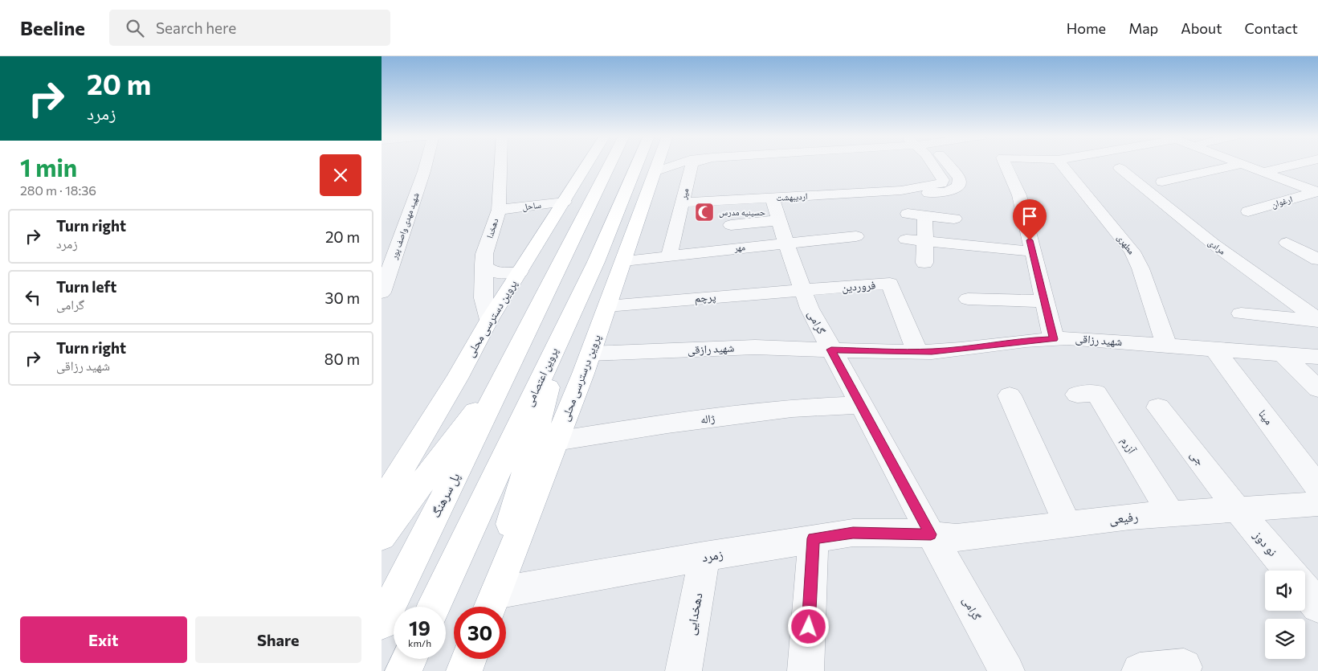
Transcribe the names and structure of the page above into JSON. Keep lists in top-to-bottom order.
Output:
{
  "streets": {
    "main road": [
      "پروین دسترسی محلی",
      "پروین اعتصامی",
      "پروین درسترسی محلی",
      "پل سرهنگ"
    ],
    "street": [
      "میر",
      "اردیبهشت",
      "ارغوان",
      "ساحل",
      "شهید مهدی واصف پور",
      "دهخدا",
      "مطهری",
      "مرادی",
      "مهر",
      "فروردین",
      "پرچم",
      "گرامی",
      "شهید رزاقی",
      "شهید رازقی",
      "مینا",
      "ژاله",
      "آزرم",
      "جی",
      "رفیعی",
      "نو دوز",
      "زمرد",
      "دهخدایی"
    ]
  },
  "crossings": [
    ["میر", "اردیبهشت"],
    ["میر", "مهر"],
    ["اردیبهشت", "مهر"],
    ["اردیبهشت", "گرامی"],
    ["ساحل", "دهخدا"],
    ["ساحل", "پروین دسترسی محلی"],
    ["دهخدا", "پروین دسترسی محلی"],
    ["مطهری", "شهید رزاقی"],
    ["مهر", "گرامی"],
    ["مهر", "پروین درسترسی محلی"],
    ["فروردین", "پرچم"],
    ["فروردین", "گرامی"],
    ["فروردین", "شهید رزاقی"],
    ["پرچم", "گرامی"],
    ["پرچم", "پروین درسترسی محلی"],
    ["گرامی", "شهید رزاقی"],
    ["گرامی", "شهید رازقی"],
    ["گرامی", "ژاله"],
    ["گرامی", "رفیعی"],
    ["گرامی", "زمرد"],
    ["شهید رزاقی", "شهید رازقی"],
    ["شهید رزاقی", "مینا"],
    ["شهید رازقی", "پروین درسترسی محلی"],
    ["پروین درسترسی محلی", "ژاله"],
    ["آزرم", "رفیعی"],
    ["جی", "رفیعی"],
    ["جی", "نو دوز"],
    ["رفیعی", "نو دوز"],
    ["رفیعی", "زمرد"],
    ["زمرد", "دهخدایی"]
  ],
  "places": {
    "mosque": ["حسینیه مدرس"]
  },
  "page": {
    "header": "Beeline",
    "search": "Search here",
    "nav": [
      "Home",
      "Map",
      "About",
      "Contact"
    ],
    "turn": ["20 m", "زمرد"],
    "heading": ["1 min", "280 m · 18:36"],
    "list": [
      {
        "name": "Turn right",
        "note": "زمرد",
        "value": "20 m"
      },
      {
        "name": "Turn left",
        "note": "گرامی",
        "value": "30 m"
      },
      {
        "name": "Turn right",
        "note": "شهید رزاقی",
        "value": "80 m"
      }
    ],
    "speed": "19 km/h",
    "limit": "30",
    "buttons": ["Exit", "Share"]
  }
}
